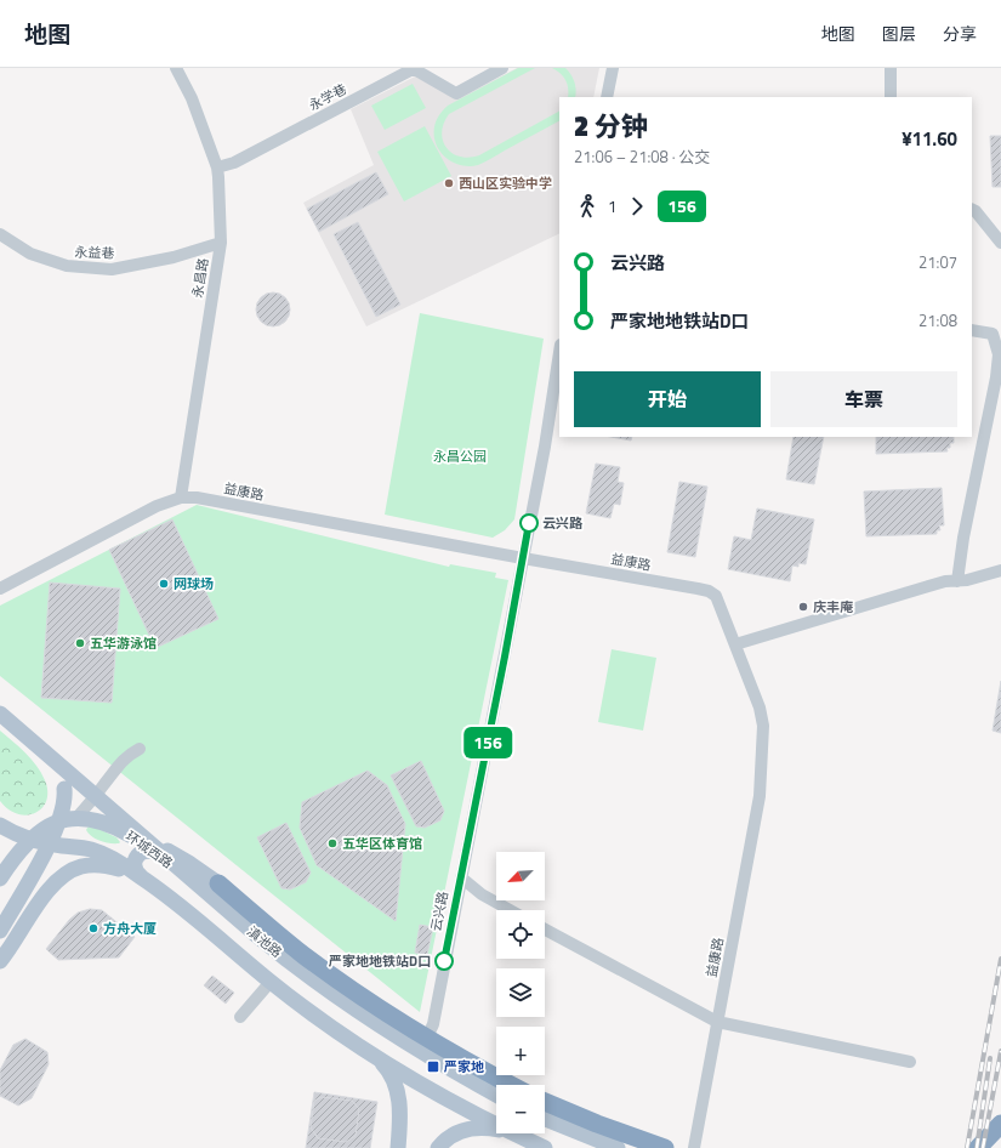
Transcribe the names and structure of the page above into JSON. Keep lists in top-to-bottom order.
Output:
{
  "streets": {
    "main road": ["环城西路", "滇池路"],
    "street": [
      "永学巷",
      "永益巷",
      "永昌路",
      "益康路",
      "云兴路"
    ]
  },
  "crossings": [
    ["永学巷", "永昌路"],
    ["永益巷", "永昌路"],
    ["永昌路", "益康路"],
    ["益康路", "云兴路"],
    ["环城西路", "滇池路"],
    ["云兴路", "滇池路"]
  ],
  "parks": ["永昌公园"],
  "places": {
    "other": [
      "西山区实验中学",
      "云兴路",
      "网球场",
      "庆丰庵",
      "五华游泳馆",
      "五华区体育馆",
      "方舟大厦",
      "严家地地铁站D口"
    ],
    "transit": ["严家地"]
  },
  "lines": ["bus line 156"],
  "north": "bottom left",
  "page": {
    "header": "地图",
    "nav": ["地图", "图层", "分享"],
    "on_map": "156",
    "heading": ["2 分钟", "21:06 – 21:08 · 公交", "¥11.60"],
    "legs": ["1", "156"],
    "list": [
      {
        "name": "云兴路",
        "value": "21:07"
      },
      {
        "name": "严家地地铁站D口",
        "value": "21:08"
      }
    ],
    "buttons": ["开始", "车票"],
    "map_buttons": ["+", "−"]
  }
}
